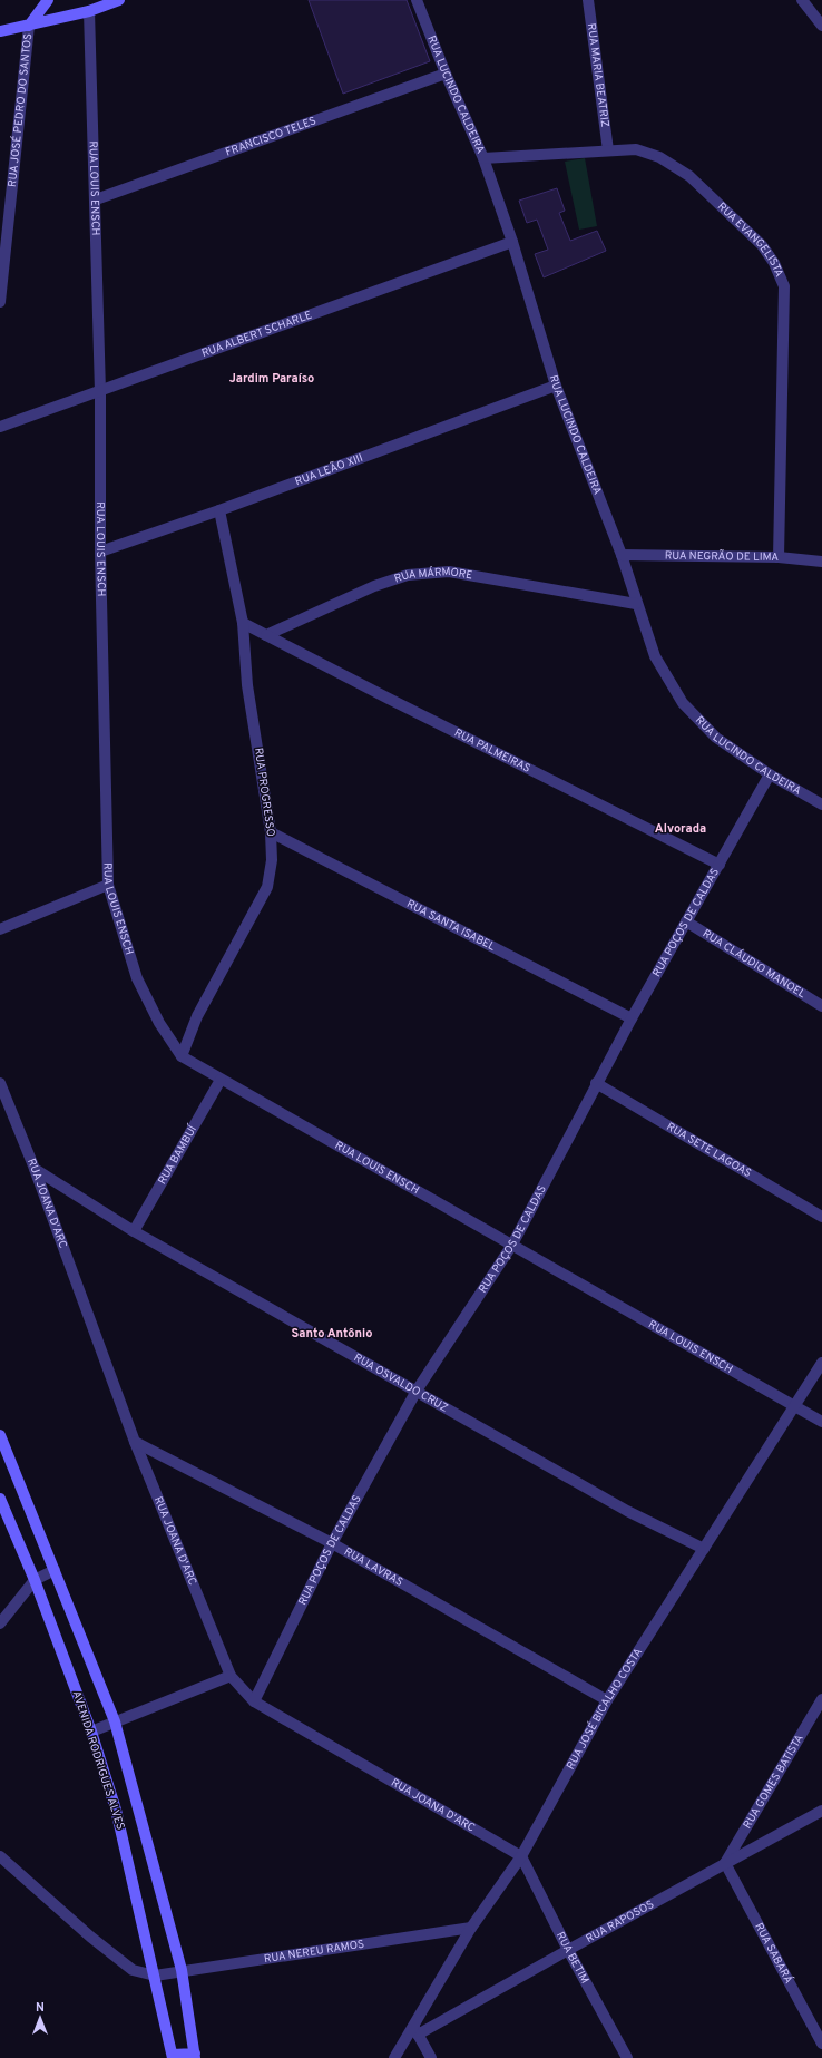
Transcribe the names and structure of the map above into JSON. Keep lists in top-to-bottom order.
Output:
{
  "streets": {
    "street": [
      "RUA MARIA BEATRIZ",
      "RUA LUCINDO CALDEIRA",
      "RUA JOSÉ PEDRO DO SANTOS",
      "FRANCISCO TELES",
      "RUA LOUIS ENSCH",
      "RUA EVANGELISTA",
      "RUA ALBERT SCHARLE",
      "RUA LEÃO XIII",
      "RUA NEGRÃO DE LIMA",
      "RUA MÁRMORE",
      "RUA PALMEIRAS",
      "RUA PROGRESSO",
      "RUA POÇOS DE CALDAS",
      "RUA SANTA ISABEL",
      "RUA CLÁUDIO MANOEL",
      "RUA SETE LAGOAS",
      "RUA BAMBUÍ",
      "RUA JOANA D'ARC",
      "RUA OSVALDO CRUZ",
      "RUA LAVRAS",
      "RUA JOSÉ BICALHO COSTA",
      "AVENIDA RODRIGUES ALVES",
      "RUA GOMES BATISTA",
      "RUA RAPOSOS",
      "RUA NEREU RAMOS",
      "RUA SABARÁ",
      "RUA BETIM"
    ]
  },
  "crossings": [
    ["RUA MARIA BEATRIZ", "RUA EVANGELISTA"],
    ["RUA LUCINDO CALDEIRA", "FRANCISCO TELES"],
    ["RUA LUCINDO CALDEIRA", "RUA EVANGELISTA"],
    ["RUA LUCINDO CALDEIRA", "RUA ALBERT SCHARLE"],
    ["RUA LUCINDO CALDEIRA", "RUA LEÃO XIII"],
    ["RUA LUCINDO CALDEIRA", "RUA NEGRÃO DE LIMA"],
    ["RUA LUCINDO CALDEIRA", "RUA MÁRMORE"],
    ["RUA LUCINDO CALDEIRA", "RUA POÇOS DE CALDAS"],
    ["FRANCISCO TELES", "RUA LOUIS ENSCH"],
    ["RUA LOUIS ENSCH", "RUA ALBERT SCHARLE"],
    ["RUA LOUIS ENSCH", "RUA LEÃO XIII"],
    ["RUA LOUIS ENSCH", "RUA PROGRESSO"],
    ["RUA LOUIS ENSCH", "RUA POÇOS DE CALDAS"],
    ["RUA LOUIS ENSCH", "RUA BAMBUÍ"],
    ["RUA LOUIS ENSCH", "RUA JOSÉ BICALHO COSTA"],
    ["RUA EVANGELISTA", "RUA NEGRÃO DE LIMA"],
    ["RUA LEÃO XIII", "RUA PROGRESSO"],
    ["RUA MÁRMORE", "RUA PALMEIRAS"],
    ["RUA PALMEIRAS", "RUA POÇOS DE CALDAS"],
    ["RUA PROGRESSO", "RUA SANTA ISABEL"],
    ["RUA POÇOS DE CALDAS", "RUA SANTA ISABEL"],
    ["RUA POÇOS DE CALDAS", "RUA CLÁUDIO MANOEL"],
    ["RUA POÇOS DE CALDAS", "RUA SETE LAGOAS"],
    ["RUA POÇOS DE CALDAS", "RUA JOANA D'ARC"],
    ["RUA POÇOS DE CALDAS", "RUA OSVALDO CRUZ"],
    ["RUA POÇOS DE CALDAS", "RUA LAVRAS"],
    ["RUA BAMBUÍ", "RUA OSVALDO CRUZ"],
    ["RUA JOANA D'ARC", "RUA OSVALDO CRUZ"],
    ["RUA JOANA D'ARC", "RUA LAVRAS"],
    ["RUA JOANA D'ARC", "RUA JOSÉ BICALHO COSTA"],
    ["RUA JOANA D'ARC", "RUA BETIM"],
    ["RUA OSVALDO CRUZ", "RUA JOSÉ BICALHO COSTA"],
    ["RUA LAVRAS", "RUA JOSÉ BICALHO COSTA"],
    ["RUA JOSÉ BICALHO COSTA", "RUA RAPOSOS"],
    ["RUA JOSÉ BICALHO COSTA", "RUA NEREU RAMOS"],
    ["RUA JOSÉ BICALHO COSTA", "RUA BETIM"],
    ["AVENIDA RODRIGUES ALVES", "RUA NEREU RAMOS"],
    ["RUA GOMES BATISTA", "RUA RAPOSOS"],
    ["RUA GOMES BATISTA", "RUA SABARÁ"],
    ["RUA RAPOSOS", "RUA SABARÁ"],
    ["RUA RAPOSOS", "RUA BETIM"]
  ],
  "districts": ["Jardim Paraíso", "Alvorada", "Santo Antônio"],
  "north": "top"
}
